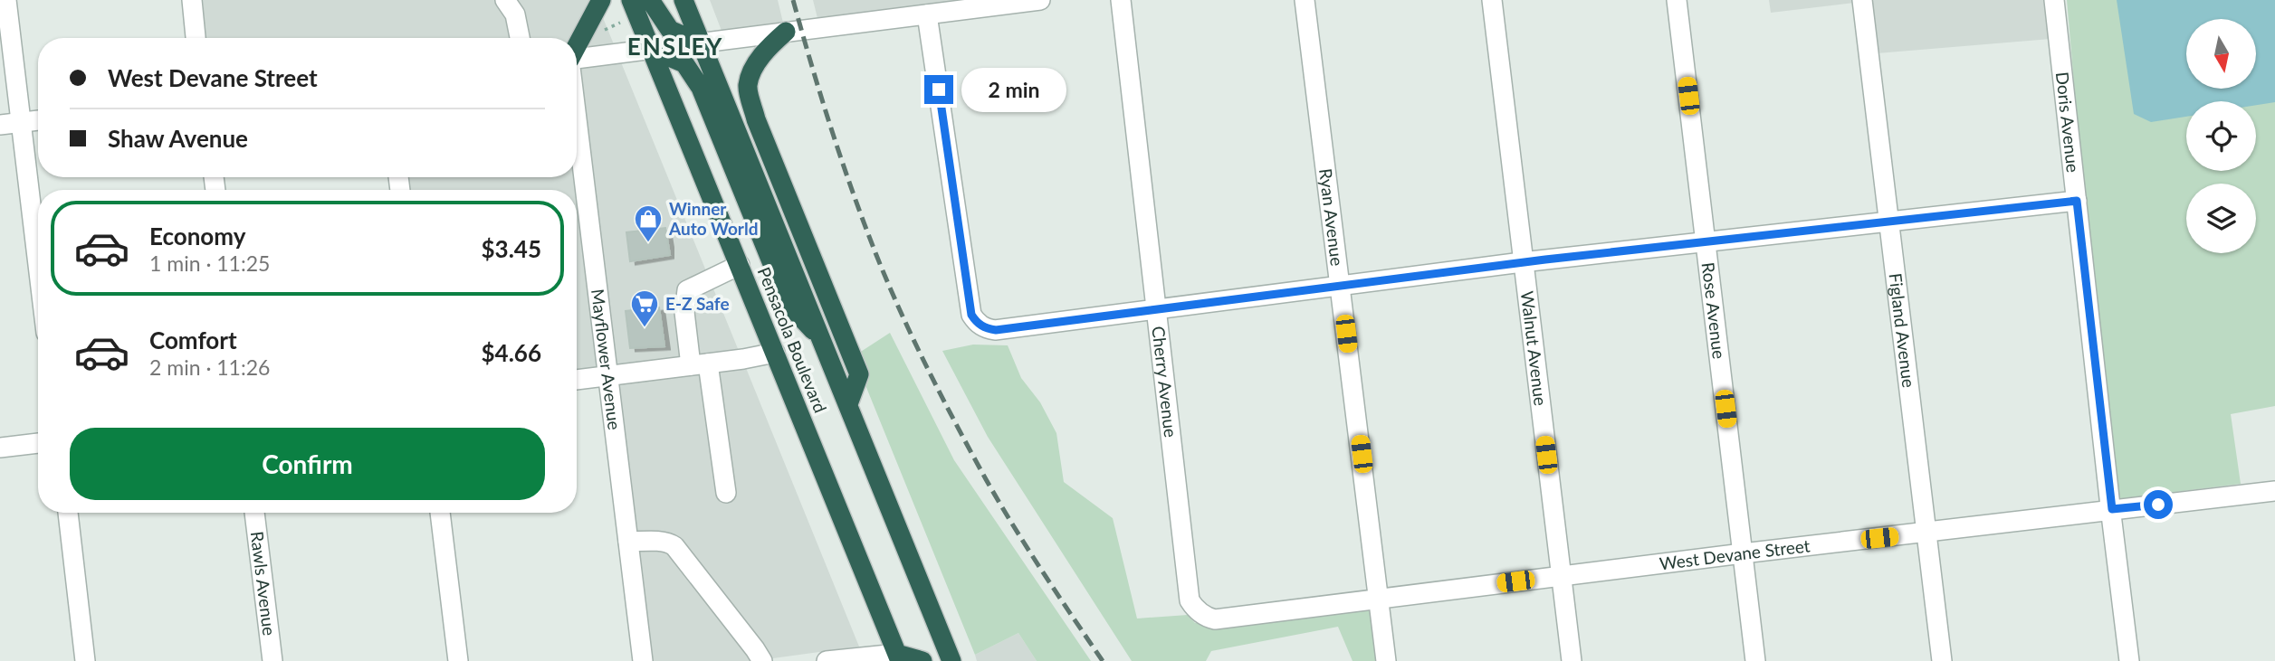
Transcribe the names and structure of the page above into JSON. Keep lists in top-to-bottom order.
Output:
{
  "streets": {
    "highway": ["Pensacola Boulevard"],
    "street": [
      "Doris Avenue",
      "Ryan Avenue",
      "Rose Avenue",
      "Figland Avenue",
      "Walnut Avenue",
      "Mayflower Avenue",
      "Cherry Avenue",
      "West Devane Street",
      "Rawls Avenue"
    ]
  },
  "crossings": [
    ["Doris Avenue", "West Devane Street"],
    ["Ryan Avenue", "West Devane Street"],
    ["Rose Avenue", "West Devane Street"],
    ["Figland Avenue", "West Devane Street"],
    ["Walnut Avenue", "West Devane Street"],
    ["Cherry Avenue", "West Devane Street"]
  ],
  "districts": ["ENSLEY"],
  "places": {
    "shop": ["Winner Auto World"],
    "supermarket": ["E-Z Safe"]
  },
  "north": "bottom",
  "page": {
    "banner": ["West Devane Street", "Shaw Avenue"],
    "bubble": "2 min",
    "list": [
      {
        "name": "Economy",
        "note": "1 min · 11:25",
        "value": "$3.45"
      },
      {
        "name": "Comfort",
        "note": "2 min · 11:26",
        "value": "$4.66"
      }
    ],
    "buttons": "Confirm"
  }
}
